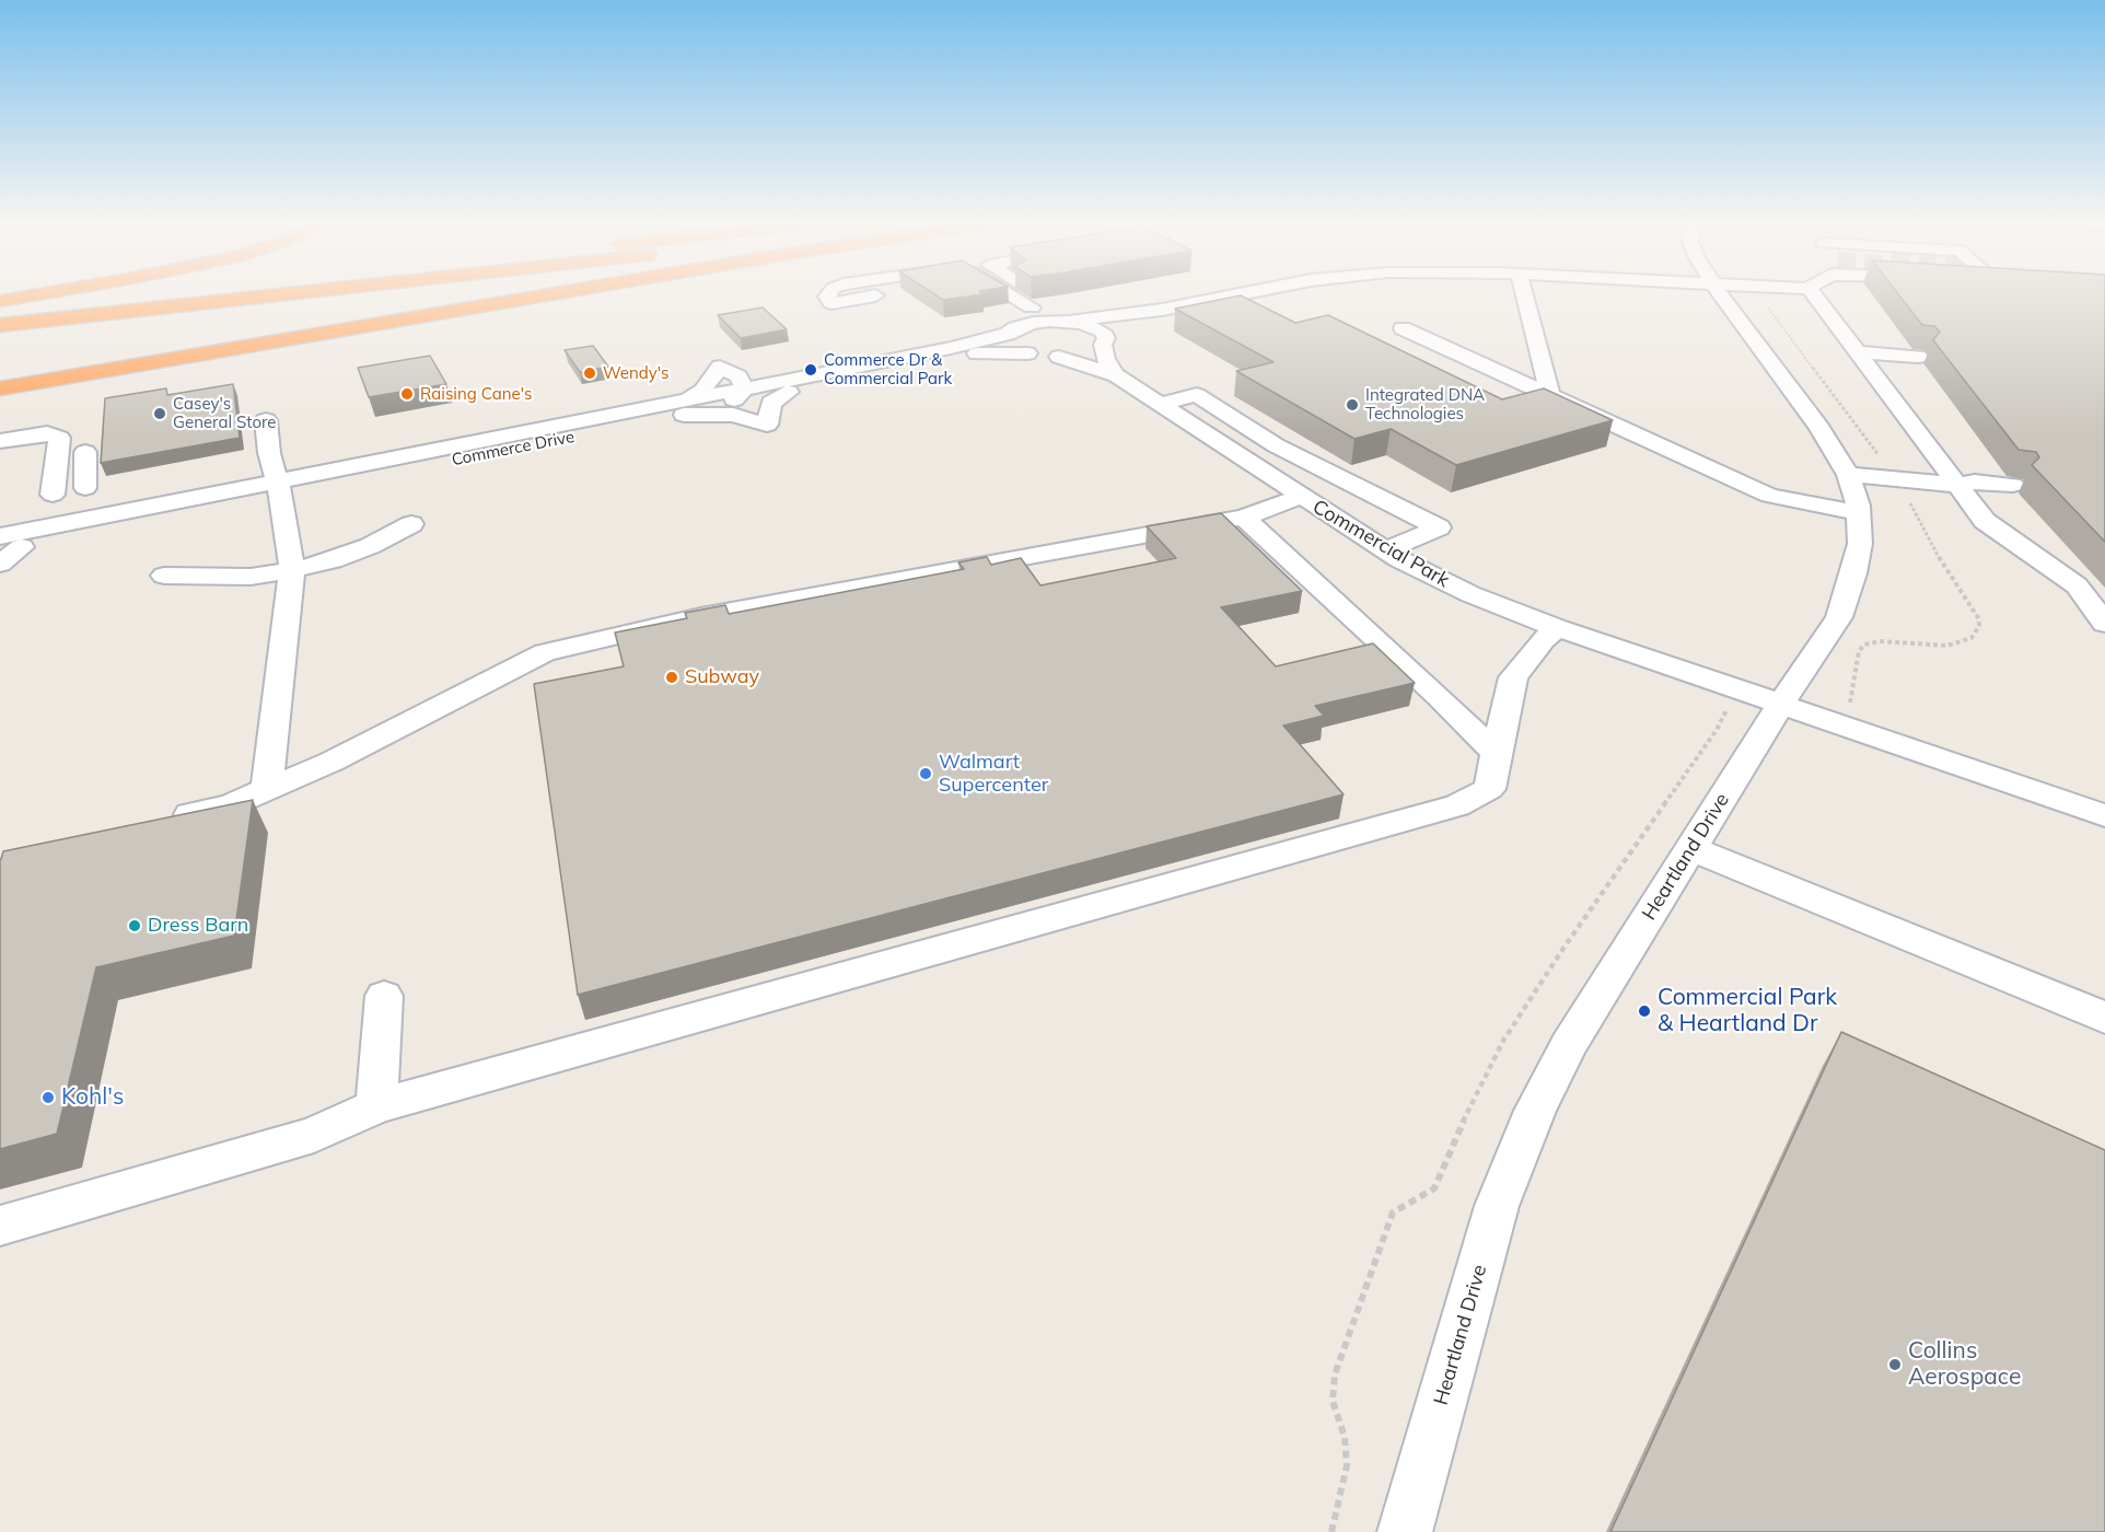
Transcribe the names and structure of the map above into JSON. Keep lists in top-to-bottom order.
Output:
{
  "streets": {
    "street": ["Commerce Drive", "Commercial Park", "Heartland Drive"]
  },
  "crossings": [
    ["Commerce Drive", "Commercial Park"],
    ["Commercial Park", "Heartland Drive"]
  ],
  "places": [
    "Commerce Dr & Commercial Park",
    "Wendy's",
    "Raising Cane's",
    "Integrated DNA Technologies",
    "Casey's General Store",
    "Subway",
    "Walmart Supercenter",
    "Dress Barn",
    "Commercial Park & Heartland Dr",
    "Kohl's",
    "Collins Aerospace"
  ]
}
